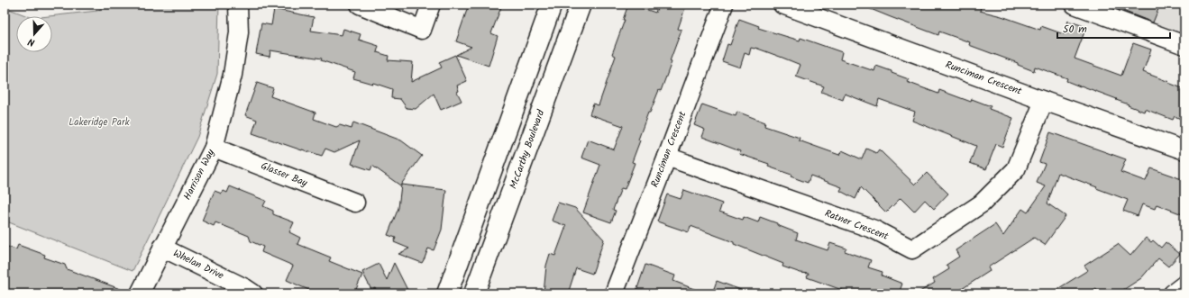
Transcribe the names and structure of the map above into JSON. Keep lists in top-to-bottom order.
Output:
{
  "streets": {
    "main road": ["McCarthy Boulevard"],
    "street": [
      "Runciman Crescent",
      "Harrison Way",
      "Glasser Bay",
      "Ratner Crescent",
      "Whelan Drive"
    ]
  },
  "crossings": [
    ["Runciman Crescent", "Ratner Crescent"],
    ["Harrison Way", "Glasser Bay"],
    ["Harrison Way", "Whelan Drive"]
  ],
  "parks": ["Lakeridge Park"],
  "scale_bar": "50 m",
  "north": "bottom"
}
